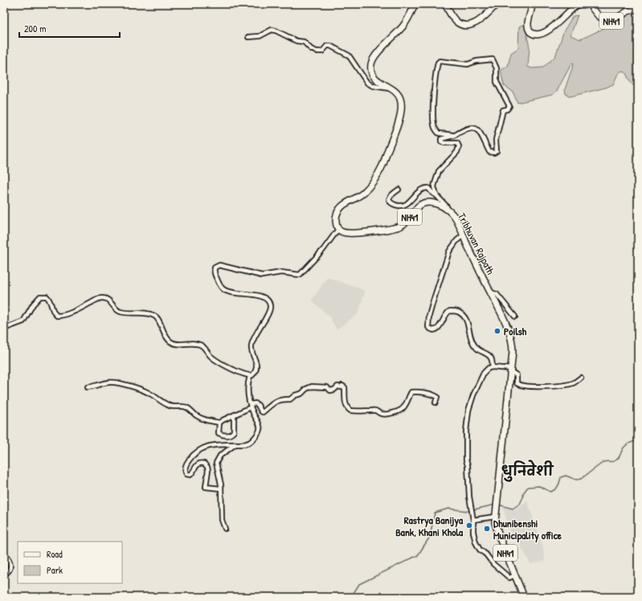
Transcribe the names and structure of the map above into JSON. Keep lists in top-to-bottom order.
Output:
{
  "streets": {
    "highway": ["NH41", "Tribhuvan Rajpath"]
  },
  "districts": ["धुनिवेशी"],
  "places": ["Poilsh", "Rastrya Banijya Bank, Khani Khola", "Dhunibenshi Municipality office"],
  "legend": ["Road", "Park"],
  "scale_bar": "200 m"
}
